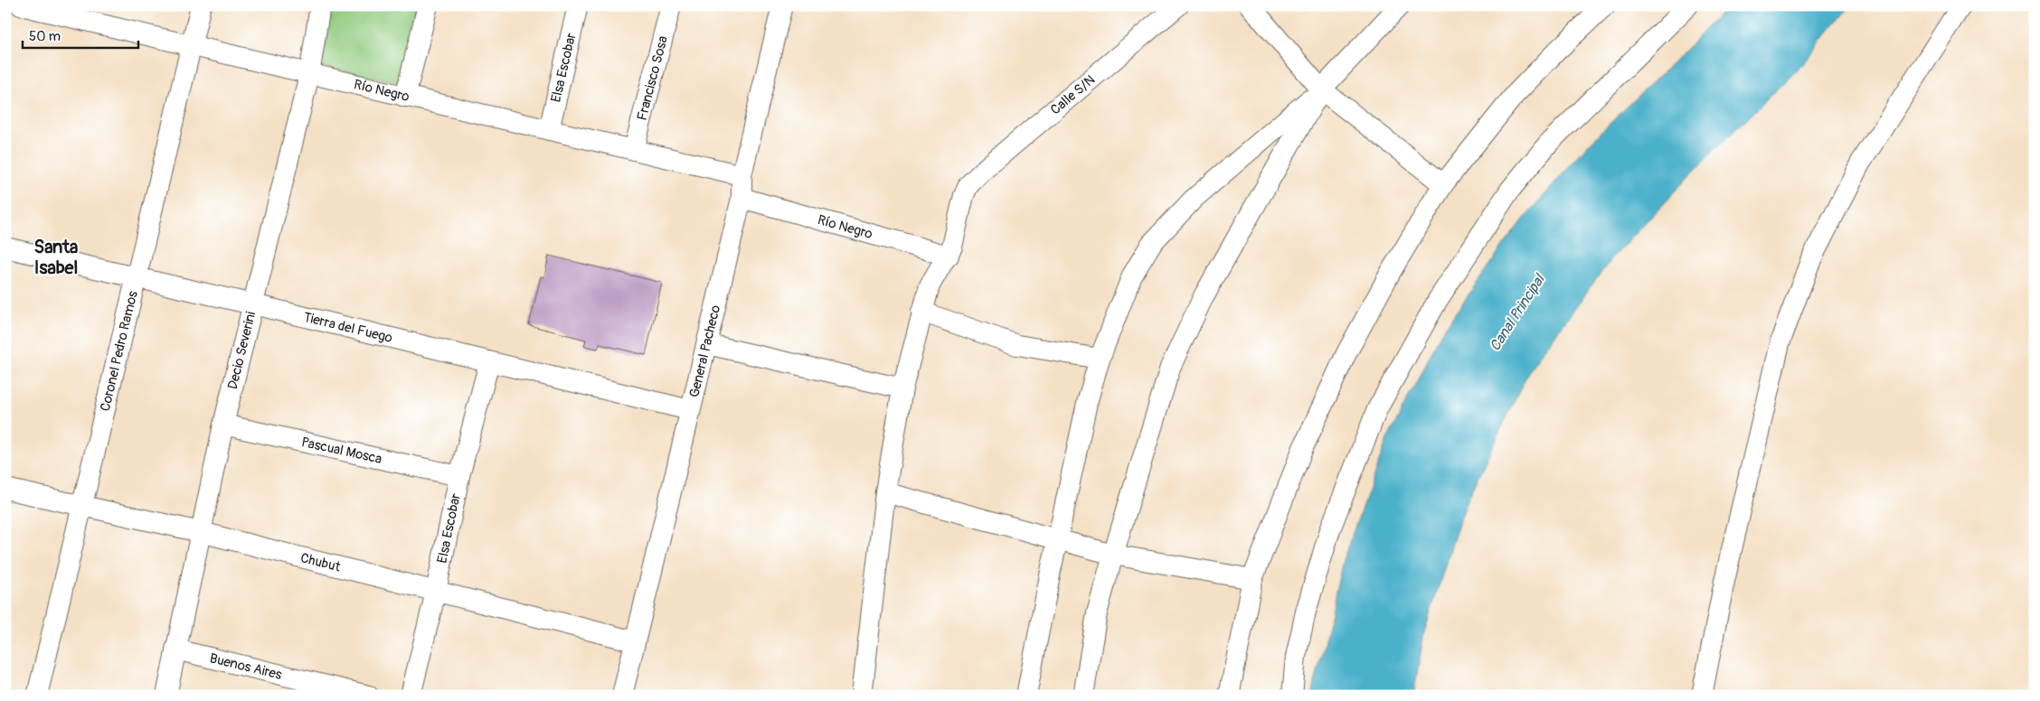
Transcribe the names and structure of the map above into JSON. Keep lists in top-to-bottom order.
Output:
{
  "streets": {
    "street": [
      "Elsa Escobar",
      "Francisco Sosa",
      "Río Negro",
      "Calle S/N",
      "Tierra del Fuego",
      "Coronel Pedro Ramos",
      "Decio Severini",
      "General Pacheco",
      "Pascual Mosca",
      "Chubut",
      "Buenos Aires"
    ]
  },
  "crossings": [
    ["Elsa Escobar", "Río Negro"],
    ["Elsa Escobar", "Tierra del Fuego"],
    ["Elsa Escobar", "Pascual Mosca"],
    ["Elsa Escobar", "Chubut"],
    ["Francisco Sosa", "Río Negro"],
    ["Río Negro", "Calle S/N"],
    ["Río Negro", "Coronel Pedro Ramos"],
    ["Río Negro", "Decio Severini"],
    ["Río Negro", "General Pacheco"],
    ["Tierra del Fuego", "Coronel Pedro Ramos"],
    ["Tierra del Fuego", "Decio Severini"],
    ["Tierra del Fuego", "General Pacheco"],
    ["Coronel Pedro Ramos", "Chubut"],
    ["Decio Severini", "Pascual Mosca"],
    ["Decio Severini", "Chubut"],
    ["Decio Severini", "Buenos Aires"],
    ["General Pacheco", "Chubut"]
  ],
  "districts": ["Santa Isabel"],
  "water": ["Canal Principal"],
  "scale_bar": "50 m"
}
